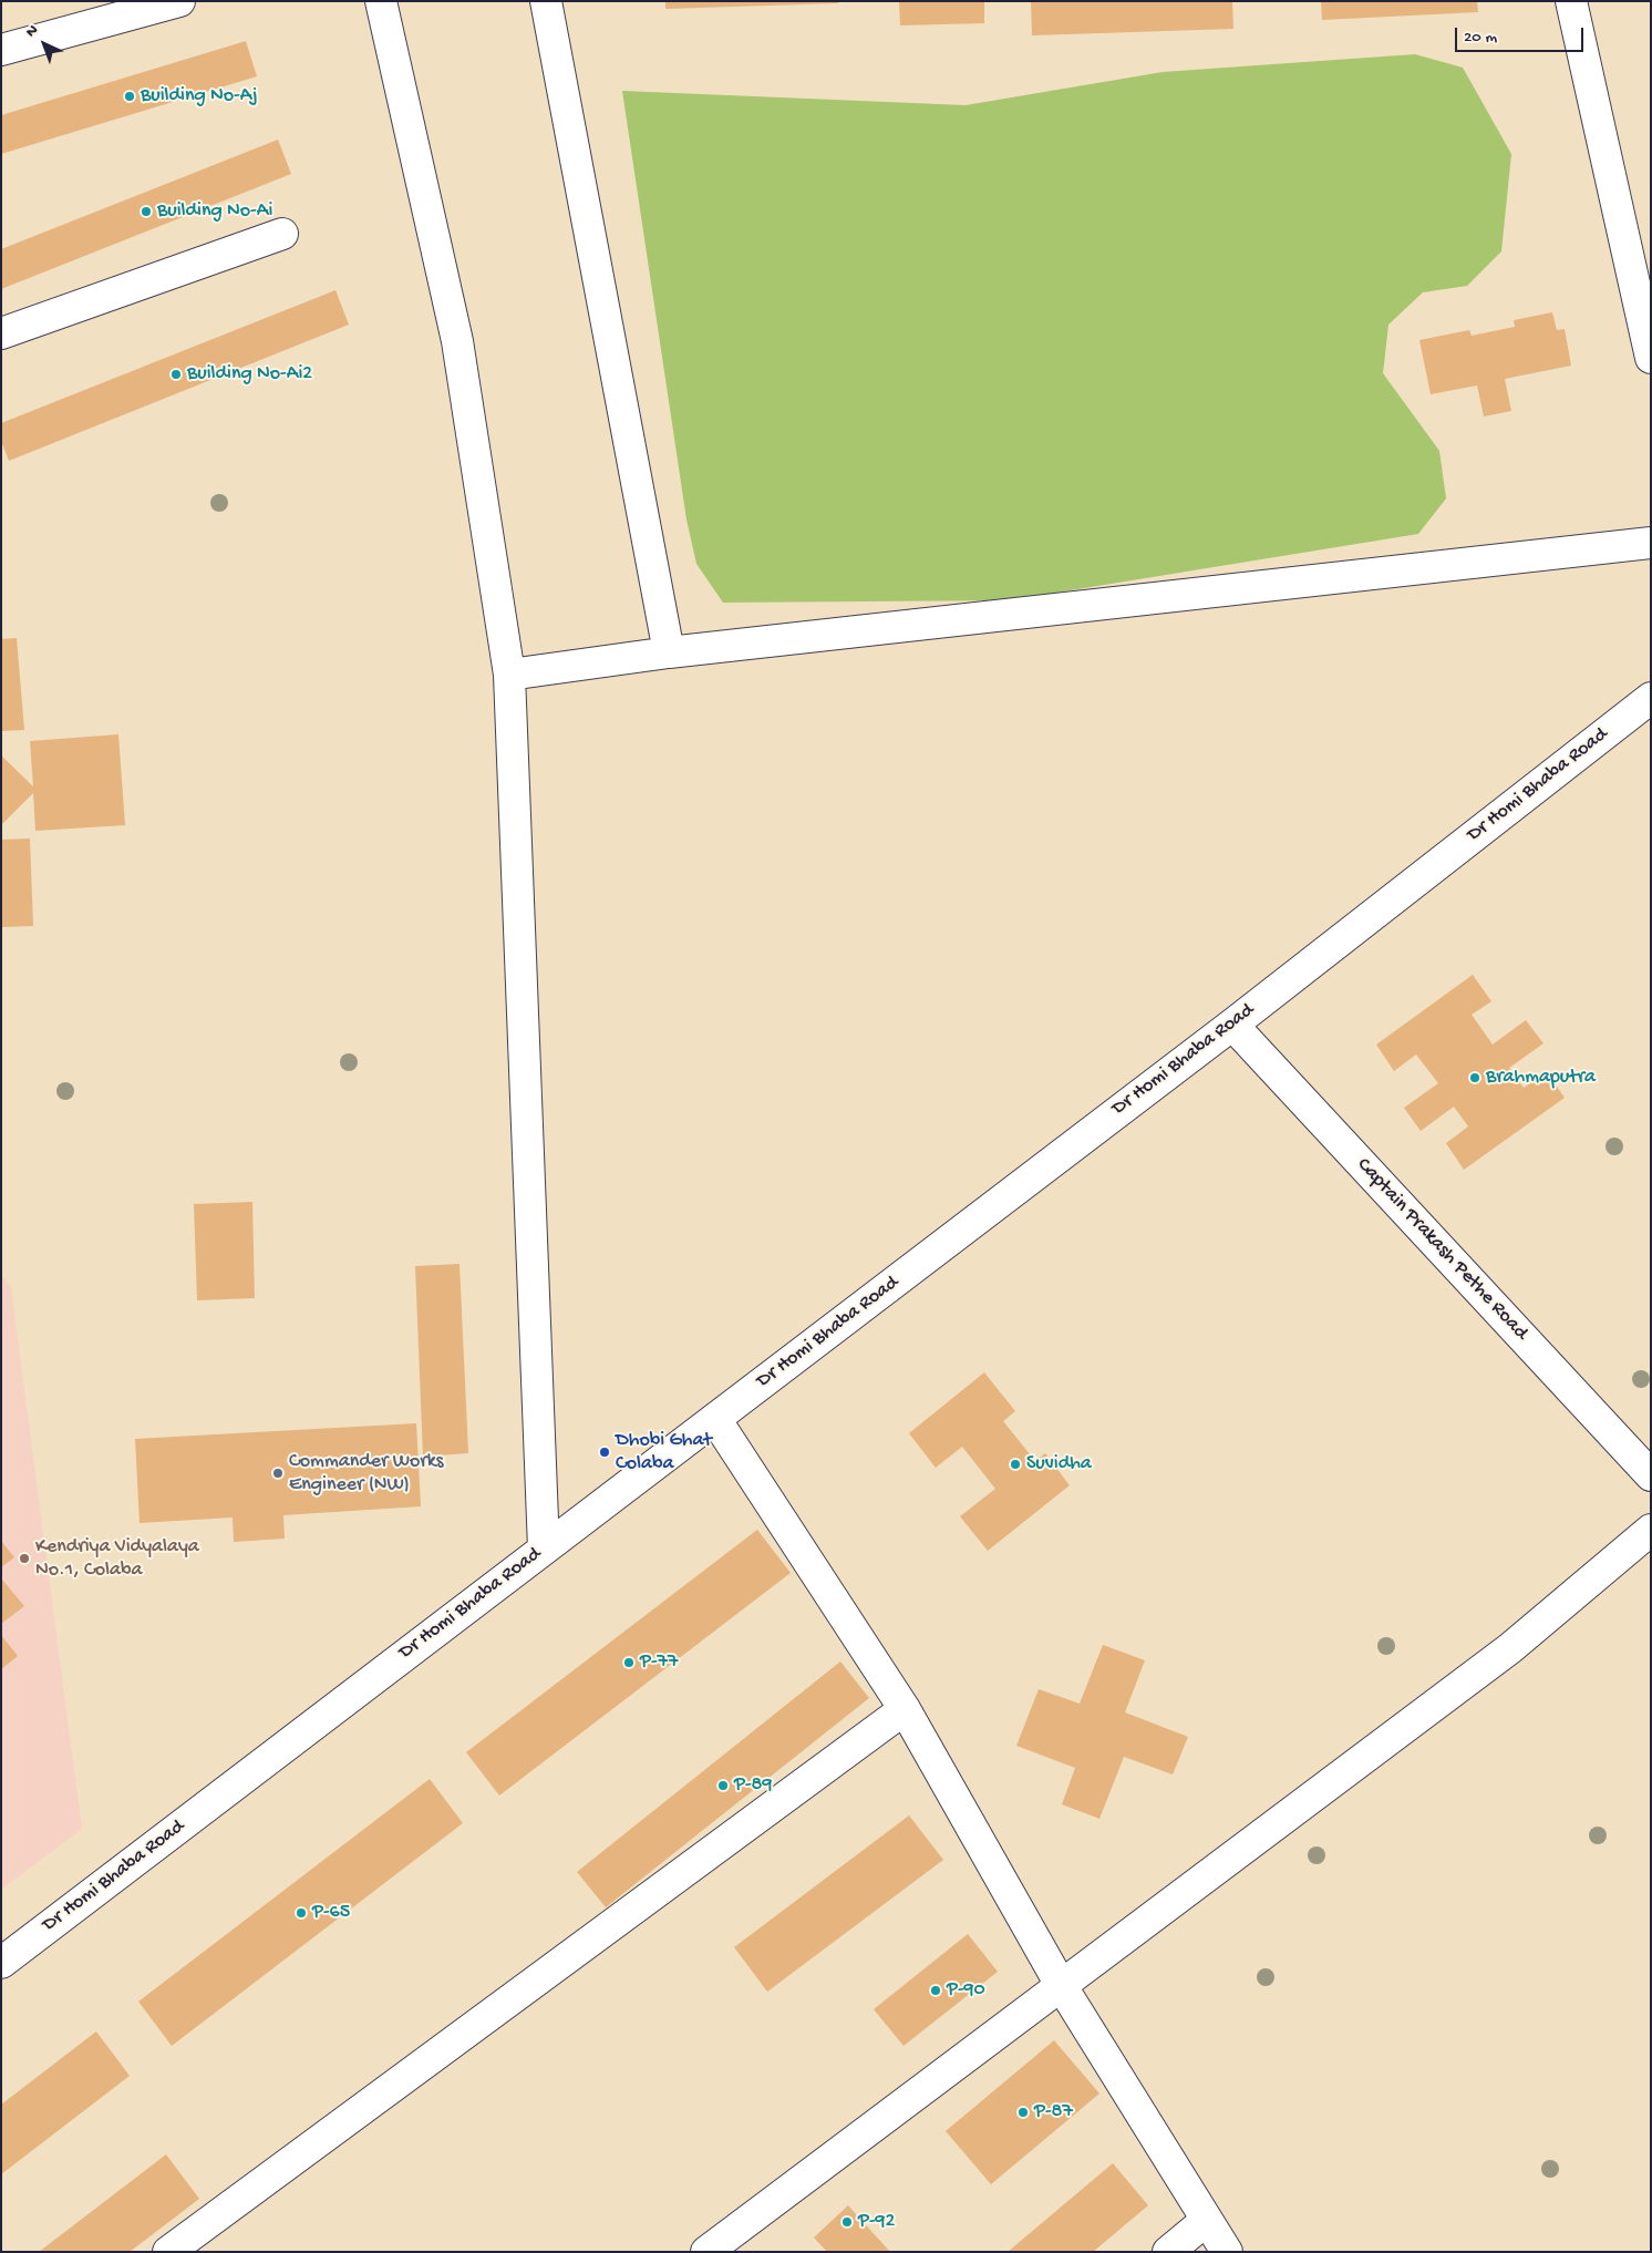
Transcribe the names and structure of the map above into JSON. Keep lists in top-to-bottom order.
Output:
{
  "streets": {
    "street": ["Dr Homi Bhaba Road", "Captain Prakash Pethe Road"]
  },
  "crossings": [
    ["Dr Homi Bhaba Road", "Captain Prakash Pethe Road"]
  ],
  "places": [
    "Building No-Aj",
    "Building No-Ai",
    "Building No-Ai2",
    "Brahmaputra",
    "Dhobi Ghat Colaba",
    "Suvidha",
    "Commander Works Engineer (NW)",
    "Kendriya Vidyalaya No.1, Colaba",
    "P-77",
    "P-89",
    "P-65",
    "P-90",
    "P-87",
    "P-92"
  ],
  "scale_bar": "20 m",
  "north": "top left"
}
